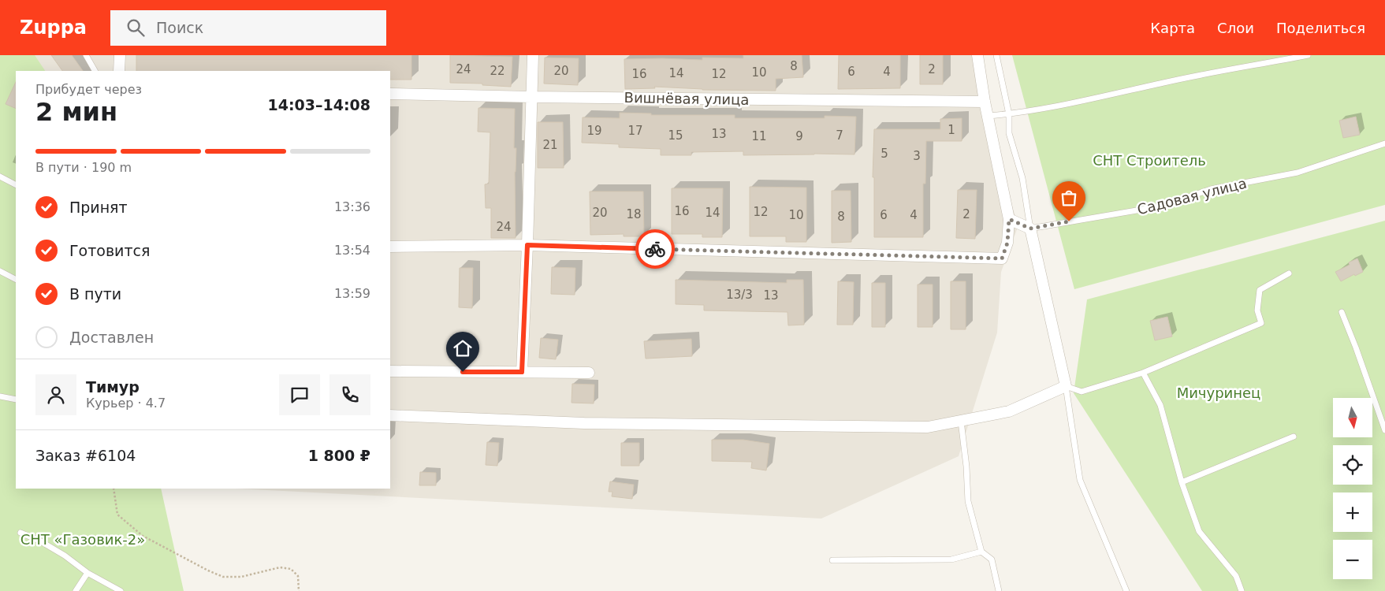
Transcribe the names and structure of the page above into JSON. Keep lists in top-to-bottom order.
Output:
{
  "streets": {
    "street": ["Вишнёвая улица"],
    "lane": ["Садовая улица"]
  },
  "parks": ["СНТ Строитель", "Мичуринец", "СНТ «Газовик-2»"],
  "house_numbers": [
    "8",
    "24",
    "2",
    "22",
    "20",
    "6",
    "4",
    "10",
    "14",
    "16",
    "12",
    "1",
    "19",
    "17",
    "13",
    "15",
    "7",
    "11",
    "9",
    "21",
    "5",
    "3",
    "16",
    "12",
    "20",
    "14",
    "18",
    "2",
    "10",
    "6",
    "4",
    "8",
    "24",
    "13/3",
    "13"
  ],
  "north": "bottom",
  "page": {
    "header": "Zuppa",
    "search": "Поиск",
    "nav": ["Карта", "Слои", "Поделиться"],
    "heading": ["2 мин", "Прибудет через", "14:03–14:08"],
    "panel": [
      "Тимур",
      "Курьер · 4.7",
      "Заказ #6104",
      "1 800 ₽"
    ],
    "bar": "В пути · 190 m",
    "list": [
      ["Принят", "13:36"],
      ["Готовится", "13:54"],
      ["В пути", "13:59"],
      "Доставлен"
    ],
    "map_buttons": ["+", "−"]
  }
}
